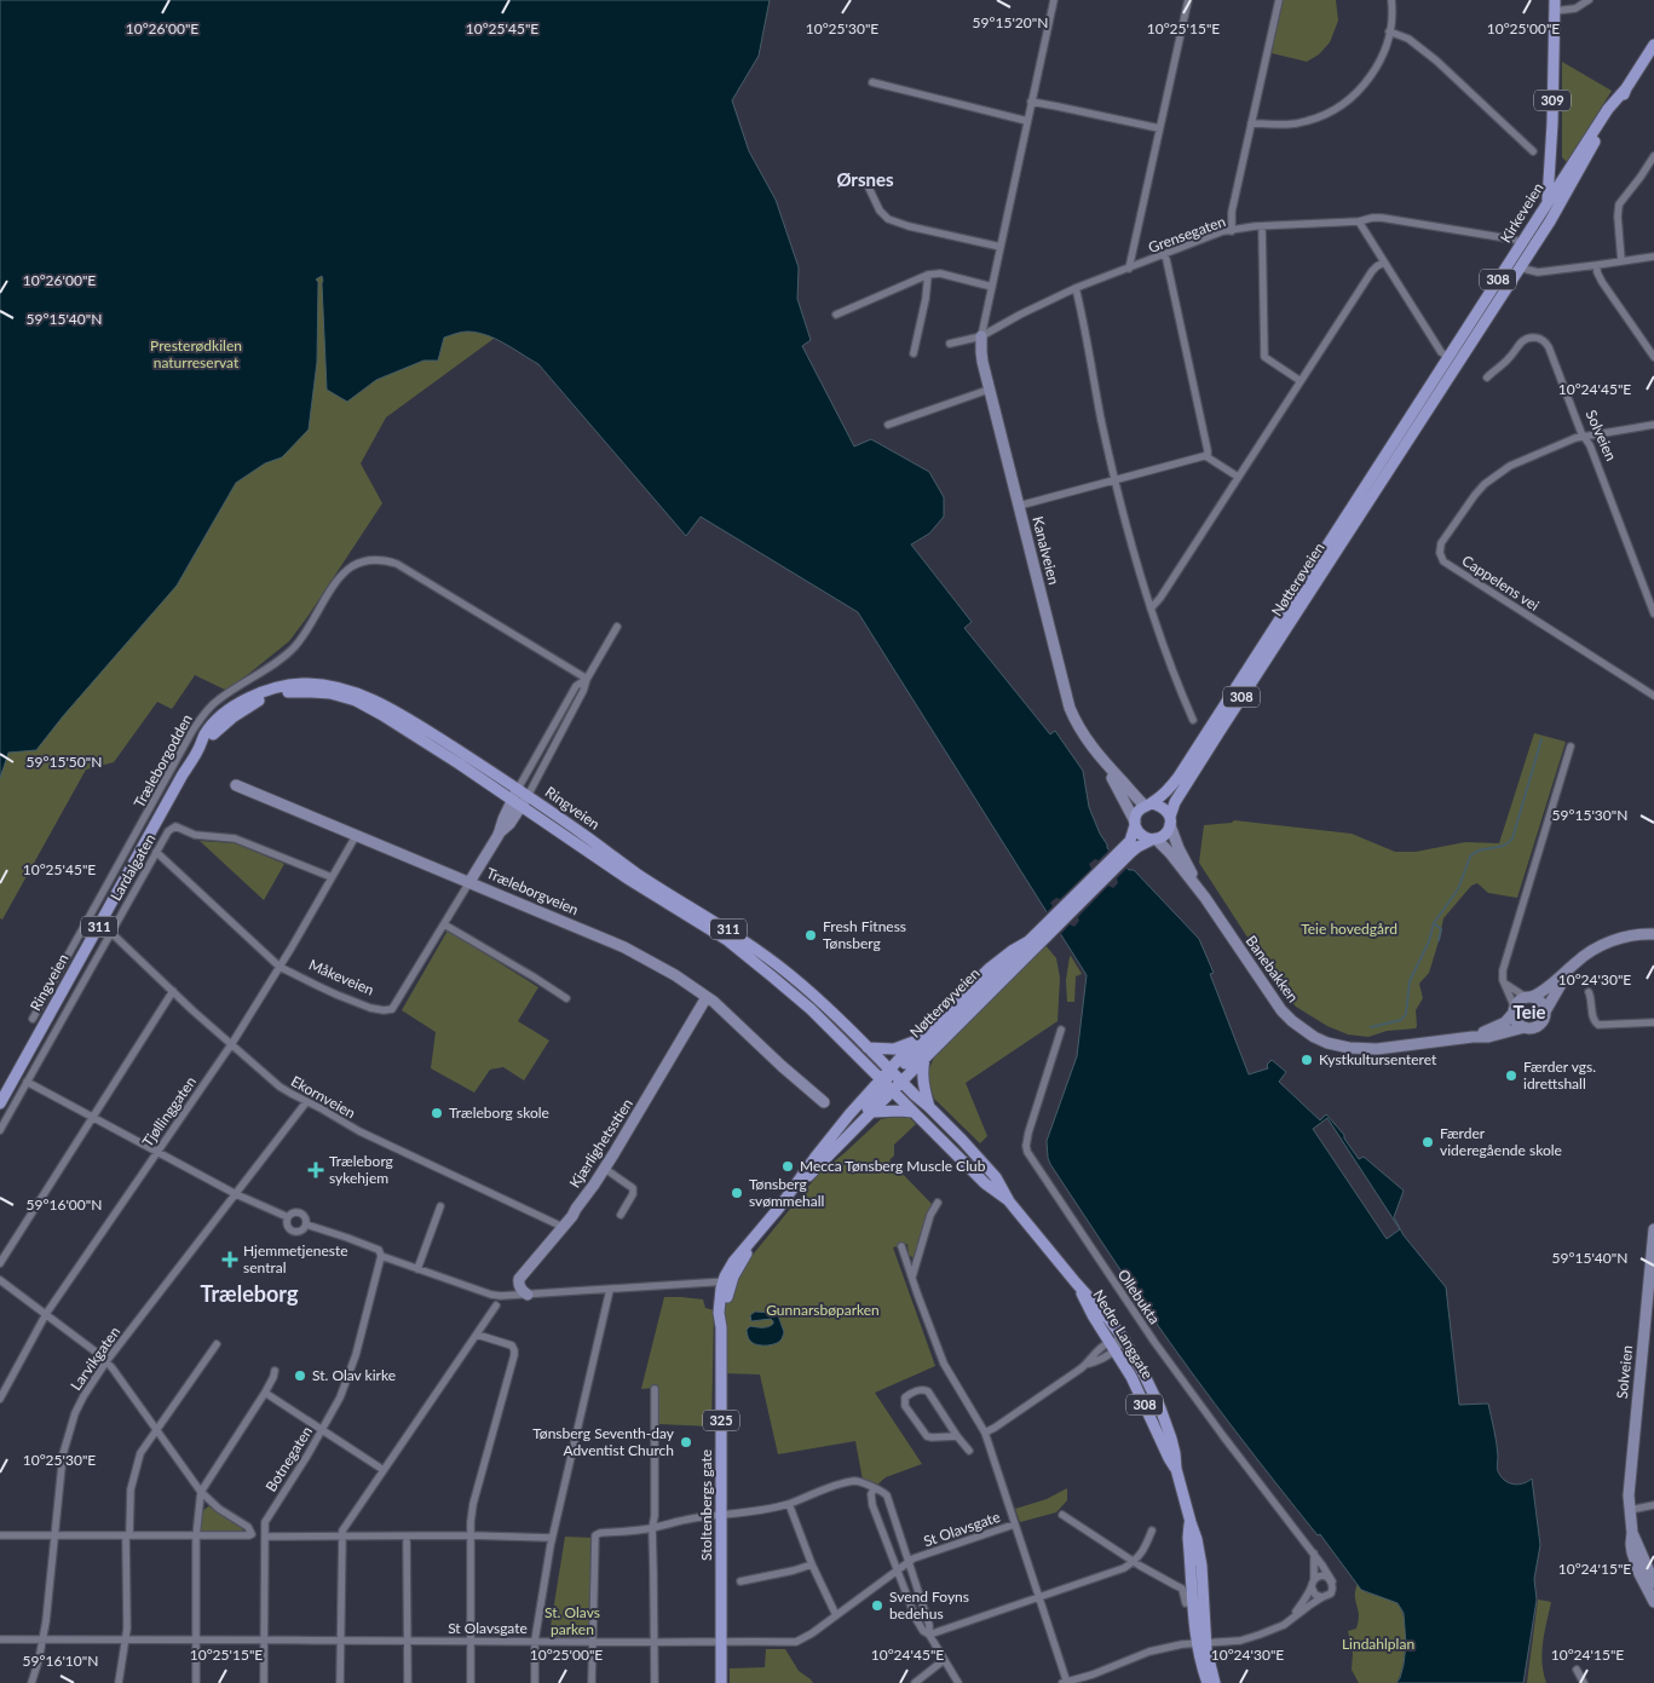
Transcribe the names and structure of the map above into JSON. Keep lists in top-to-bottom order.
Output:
{
  "streets": {
    "main road": [
      "309",
      "Kirkeveien",
      "308",
      "Nøtterøveien",
      "Ringveien",
      "311",
      "Nøtterøyveien",
      "Nedre Langgate",
      "325",
      "Stoltenbergs gate"
    ],
    "street": [
      "Grensegaten",
      "Solveien",
      "Kanalveien",
      "Cappelens vei",
      "Træleborgodden",
      "Lardalgaten",
      "Træleborgveien",
      "Banebakken",
      "Måkeveien",
      "Ekornveien",
      "Tjøllinggaten",
      "Kjærlighetsstien",
      "Ollebukta",
      "Larvikgaten",
      "Botnegaten",
      "St Olavsgate"
    ]
  },
  "crossings": [
    ["309", "Kirkeveien"],
    ["Kirkeveien", "Nøtterøveien"],
    ["Grensegaten", "Kanalveien"],
    ["308", "Kanalveien"],
    ["308", "Nøtterøveien"],
    ["308", "Ringveien"],
    ["308", "Banebakken"],
    ["308", "Nøtterøyveien"],
    ["Solveien", "Cappelens vei"],
    ["Kanalveien", "Nøtterøveien"],
    ["Kanalveien", "Banebakken"],
    ["Nøtterøveien", "Banebakken"],
    ["Træleborgodden", "Måkeveien"],
    ["Ringveien", "Måkeveien"],
    ["Ringveien", "Nøtterøyveien"],
    ["Ringveien", "Nedre Langgate"],
    ["Ringveien", "Stoltenbergs gate"],
    ["Lardalgaten", "Måkeveien"],
    ["Lardalgaten", "Ekornveien"],
    ["Lardalgaten", "Tjøllinggaten"],
    ["Træleborgveien", "Måkeveien"],
    ["Træleborgveien", "Tjøllinggaten"],
    ["Træleborgveien", "Kjærlighetsstien"],
    ["Måkeveien", "Tjøllinggaten"],
    ["Nøtterøyveien", "Nedre Langgate"],
    ["Nøtterøyveien", "Stoltenbergs gate"],
    ["Ekornveien", "Tjøllinggaten"],
    ["Ekornveien", "Kjærlighetsstien"],
    ["Ekornveien", "Larvikgaten"],
    ["Nedre Langgate", "Stoltenbergs gate"],
    ["Larvikgaten", "St Olavsgate"],
    ["Botnegaten", "St Olavsgate"],
    ["Stoltenbergs gate", "St Olavsgate"]
  ],
  "districts": ["Ørsnes", "Teie", "Træleborg"],
  "parks": [
    "Presterødkilen naturreservat",
    "Teie hovedgård",
    "Gunnarsbøparken",
    "St. Olavs parken",
    "Lindahlplan"
  ],
  "places": {
    "other": [
      "Fresh Fitness Tønsberg",
      "Kystkultursenteret",
      "Færder vgs. idrettshall",
      "Træleborg skole",
      "Færder videregående skole",
      "Mecca Tønsberg Muscle Club",
      "Tønsberg svømmehall",
      "St. Olav kirke",
      "Tønsberg Seventh-day Adventist Church",
      "Svend Foyns bedehus"
    ],
    "health": ["Træleborg sykehjem", "Hjemmetjeneste sentral"]
  },
  "coordinates": [
    "59°15'20\"N",
    "10°26'00\"E",
    "10°25'45\"E",
    "10°25'30\"E",
    "10°25'15\"E",
    "10°25'00\"E",
    "59°15'40\"N",
    "10°24'45\"E",
    "59°15'50\"N",
    "59°15'30\"N",
    "10°24'30\"E",
    "59°16'00\"N",
    "10°24'15\"E",
    "59°16'10\"N"
  ]
}
